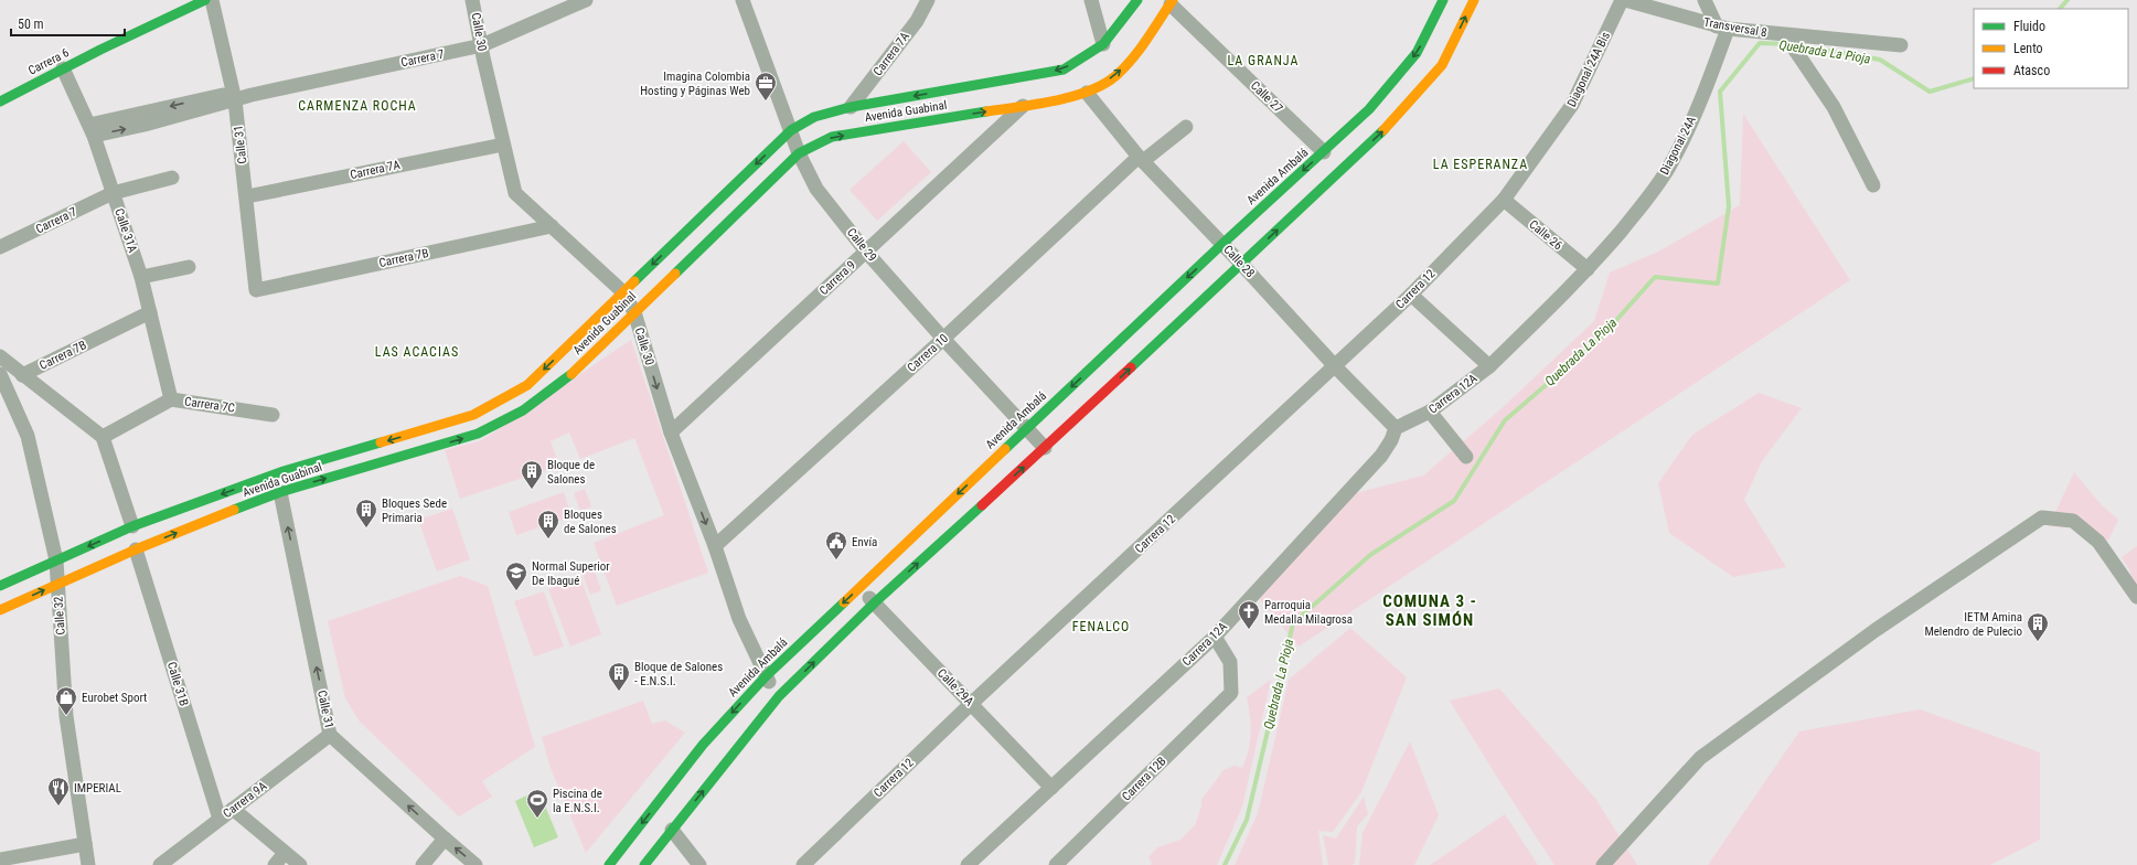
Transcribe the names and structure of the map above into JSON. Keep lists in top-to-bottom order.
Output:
{
  "streets": {
    "main road": ["Carrera 6", "Avenida Guabinal", "Avenida Ambalá"],
    "street": [
      "Transversal 8",
      "Calle 30",
      "Carrera 7A",
      "Carrera 7",
      "Diagonal 24A Bis",
      "Calle 27",
      "Calle 31",
      "Diagonal 24A",
      "Calle 31A",
      "Calle 26",
      "Calle 29",
      "Carrera 7B",
      "Calle 28",
      "Carrera 9",
      "Carrera 12",
      "Carrera 10",
      "Carrera 12A",
      "Carrera 7C",
      "Calle 32",
      "Calle 31B",
      "Calle 29A",
      "Carrera 12B",
      "Carrera 9A"
    ]
  },
  "crossings": [
    ["Transversal 8", "Diagonal 24A"],
    ["Calle 30", "Carrera 7A"],
    ["Calle 30", "Carrera 7"],
    ["Calle 30", "Avenida Guabinal"],
    ["Calle 30", "Avenida Ambalá"],
    ["Calle 30", "Carrera 7B"],
    ["Calle 30", "Carrera 9"],
    ["Calle 30", "Carrera 10"],
    ["Carrera 7A", "Avenida Guabinal"],
    ["Carrera 7A", "Calle 31"],
    ["Carrera 7", "Calle 31"],
    ["Carrera 7", "Calle 31A"],
    ["Carrera 6", "Calle 31A"],
    ["Diagonal 24A Bis", "Calle 26"],
    ["Diagonal 24A Bis", "Carrera 12"],
    ["Calle 27", "Avenida Guabinal"],
    ["Calle 27", "Avenida Ambalá"],
    ["Avenida Guabinal", "Calle 31"],
    ["Avenida Guabinal", "Calle 29"],
    ["Avenida Guabinal", "Calle 28"],
    ["Avenida Guabinal", "Carrera 9"],
    ["Avenida Guabinal", "Calle 32"],
    ["Avenida Guabinal", "Calle 31B"],
    ["Calle 31", "Carrera 7B"],
    ["Calle 31", "Carrera 9A"],
    ["Diagonal 24A", "Calle 26"],
    ["Diagonal 24A", "Carrera 12A"],
    ["Avenida Ambalá", "Calle 29"],
    ["Avenida Ambalá", "Calle 28"],
    ["Avenida Ambalá", "Calle 29A"],
    ["Calle 31A", "Carrera 7B"],
    ["Calle 31A", "Carrera 7C"],
    ["Calle 26", "Carrera 12"],
    ["Calle 26", "Carrera 12A"],
    ["Calle 29", "Carrera 9"],
    ["Calle 29", "Carrera 10"],
    ["Calle 28", "Carrera 12"],
    ["Calle 28", "Carrera 10"],
    ["Calle 28", "Carrera 12A"],
    ["Carrera 12", "Carrera 12A"],
    ["Carrera 12", "Calle 29A"],
    ["Carrera 12A", "Calle 29A"],
    ["Carrera 12A", "Carrera 12B"],
    ["Calle 31B", "Carrera 9A"]
  ],
  "one_way": ["Calle 31"],
  "districts": [
    "LA GRANJA",
    "CARMENZA ROCHA",
    "LA ESPERANZA",
    "LAS ACACIAS",
    "COMUNA 3 - SAN SIMÓN",
    "FENALCO"
  ],
  "water": ["Quebrada La Pioja"],
  "places": {
    "office": ["Imagina Colombia Hosting y Páginas Web"],
    "building": [
      "Bloque de Salones",
      "Bloques Sede Primaria",
      "Bloques de Salones",
      "IETM Amina Melendro de Pulecio",
      "Bloque de Salones - E.N.S.I."
    ],
    "public building": ["Envía"],
    "school or university": ["Normal Superior De Ibagué"],
    "church": ["Parroquia Medalla Milagrosa"],
    "shop": ["Eurobet Sport"],
    "restaurant": ["IMPERIAL"],
    "sports": ["Piscina de la E.N.S.I."]
  },
  "legend": ["Fluido", "Lento", "Atasco"],
  "scale_bar": "50 m"
}
